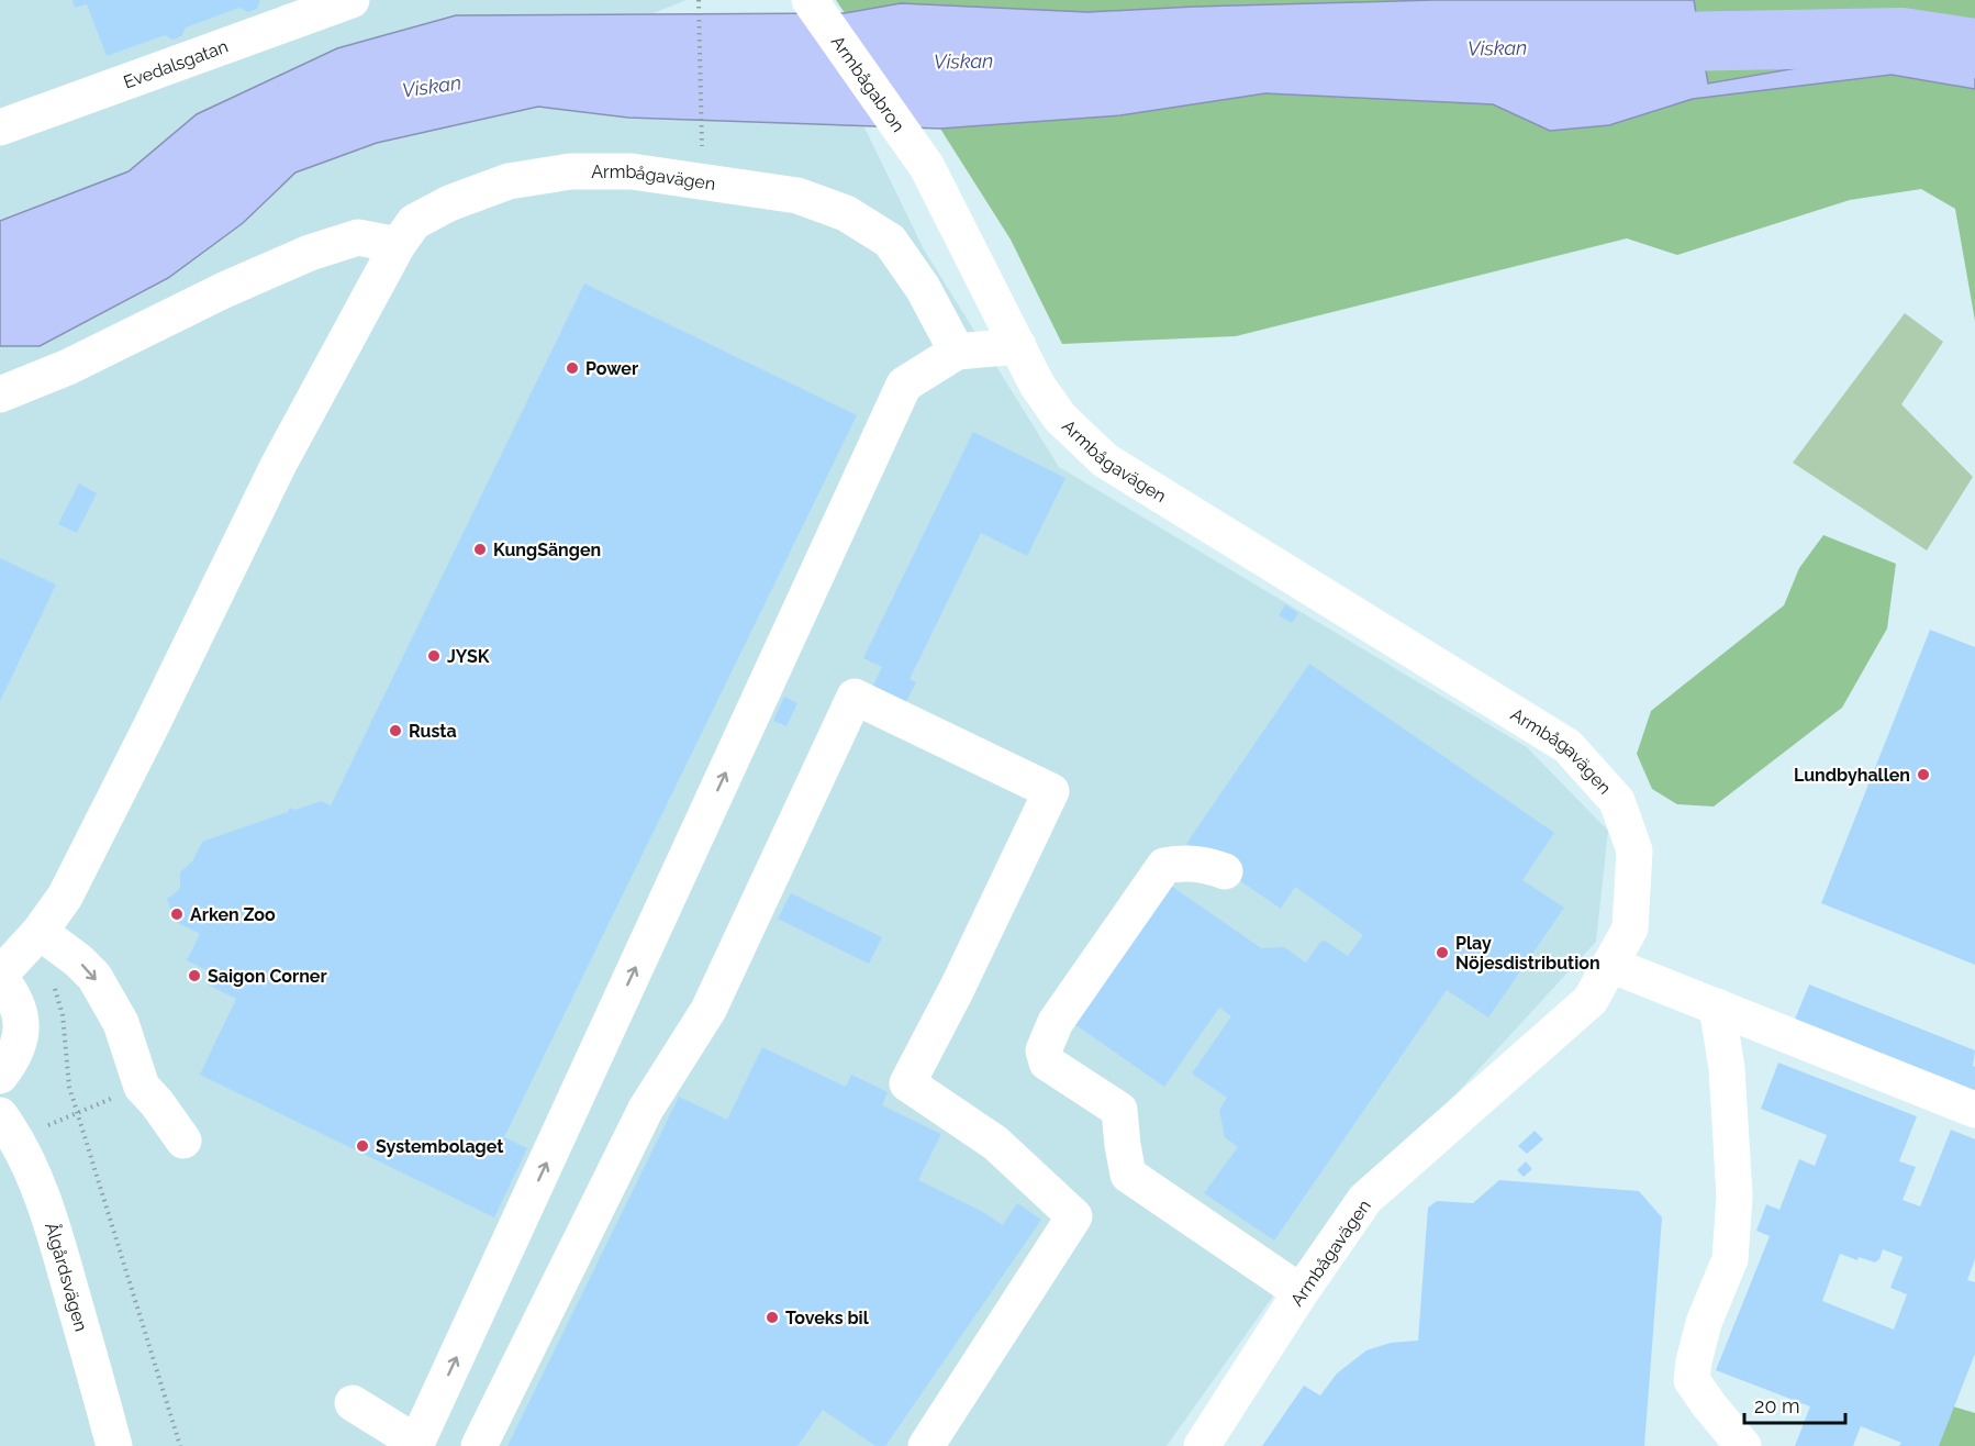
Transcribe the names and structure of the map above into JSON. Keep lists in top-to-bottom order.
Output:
{
  "streets": {
    "street": [
      "Evedalsgatan",
      "Armbågabron",
      "Armbågavägen",
      "Ålgårdsvägen"
    ]
  },
  "crossings": [
    ["Armbågabron", "Armbågavägen"]
  ],
  "water": ["Viskan"],
  "places": [
    "Power",
    "KungSängen",
    "JYSK",
    "Rusta",
    "Lundbyhallen",
    "Arken Zoo",
    "Play Nöjesdistribution",
    "Saigon Corner",
    "Systembolaget",
    "Toveks bil"
  ],
  "scale_bar": "20 m"
}
